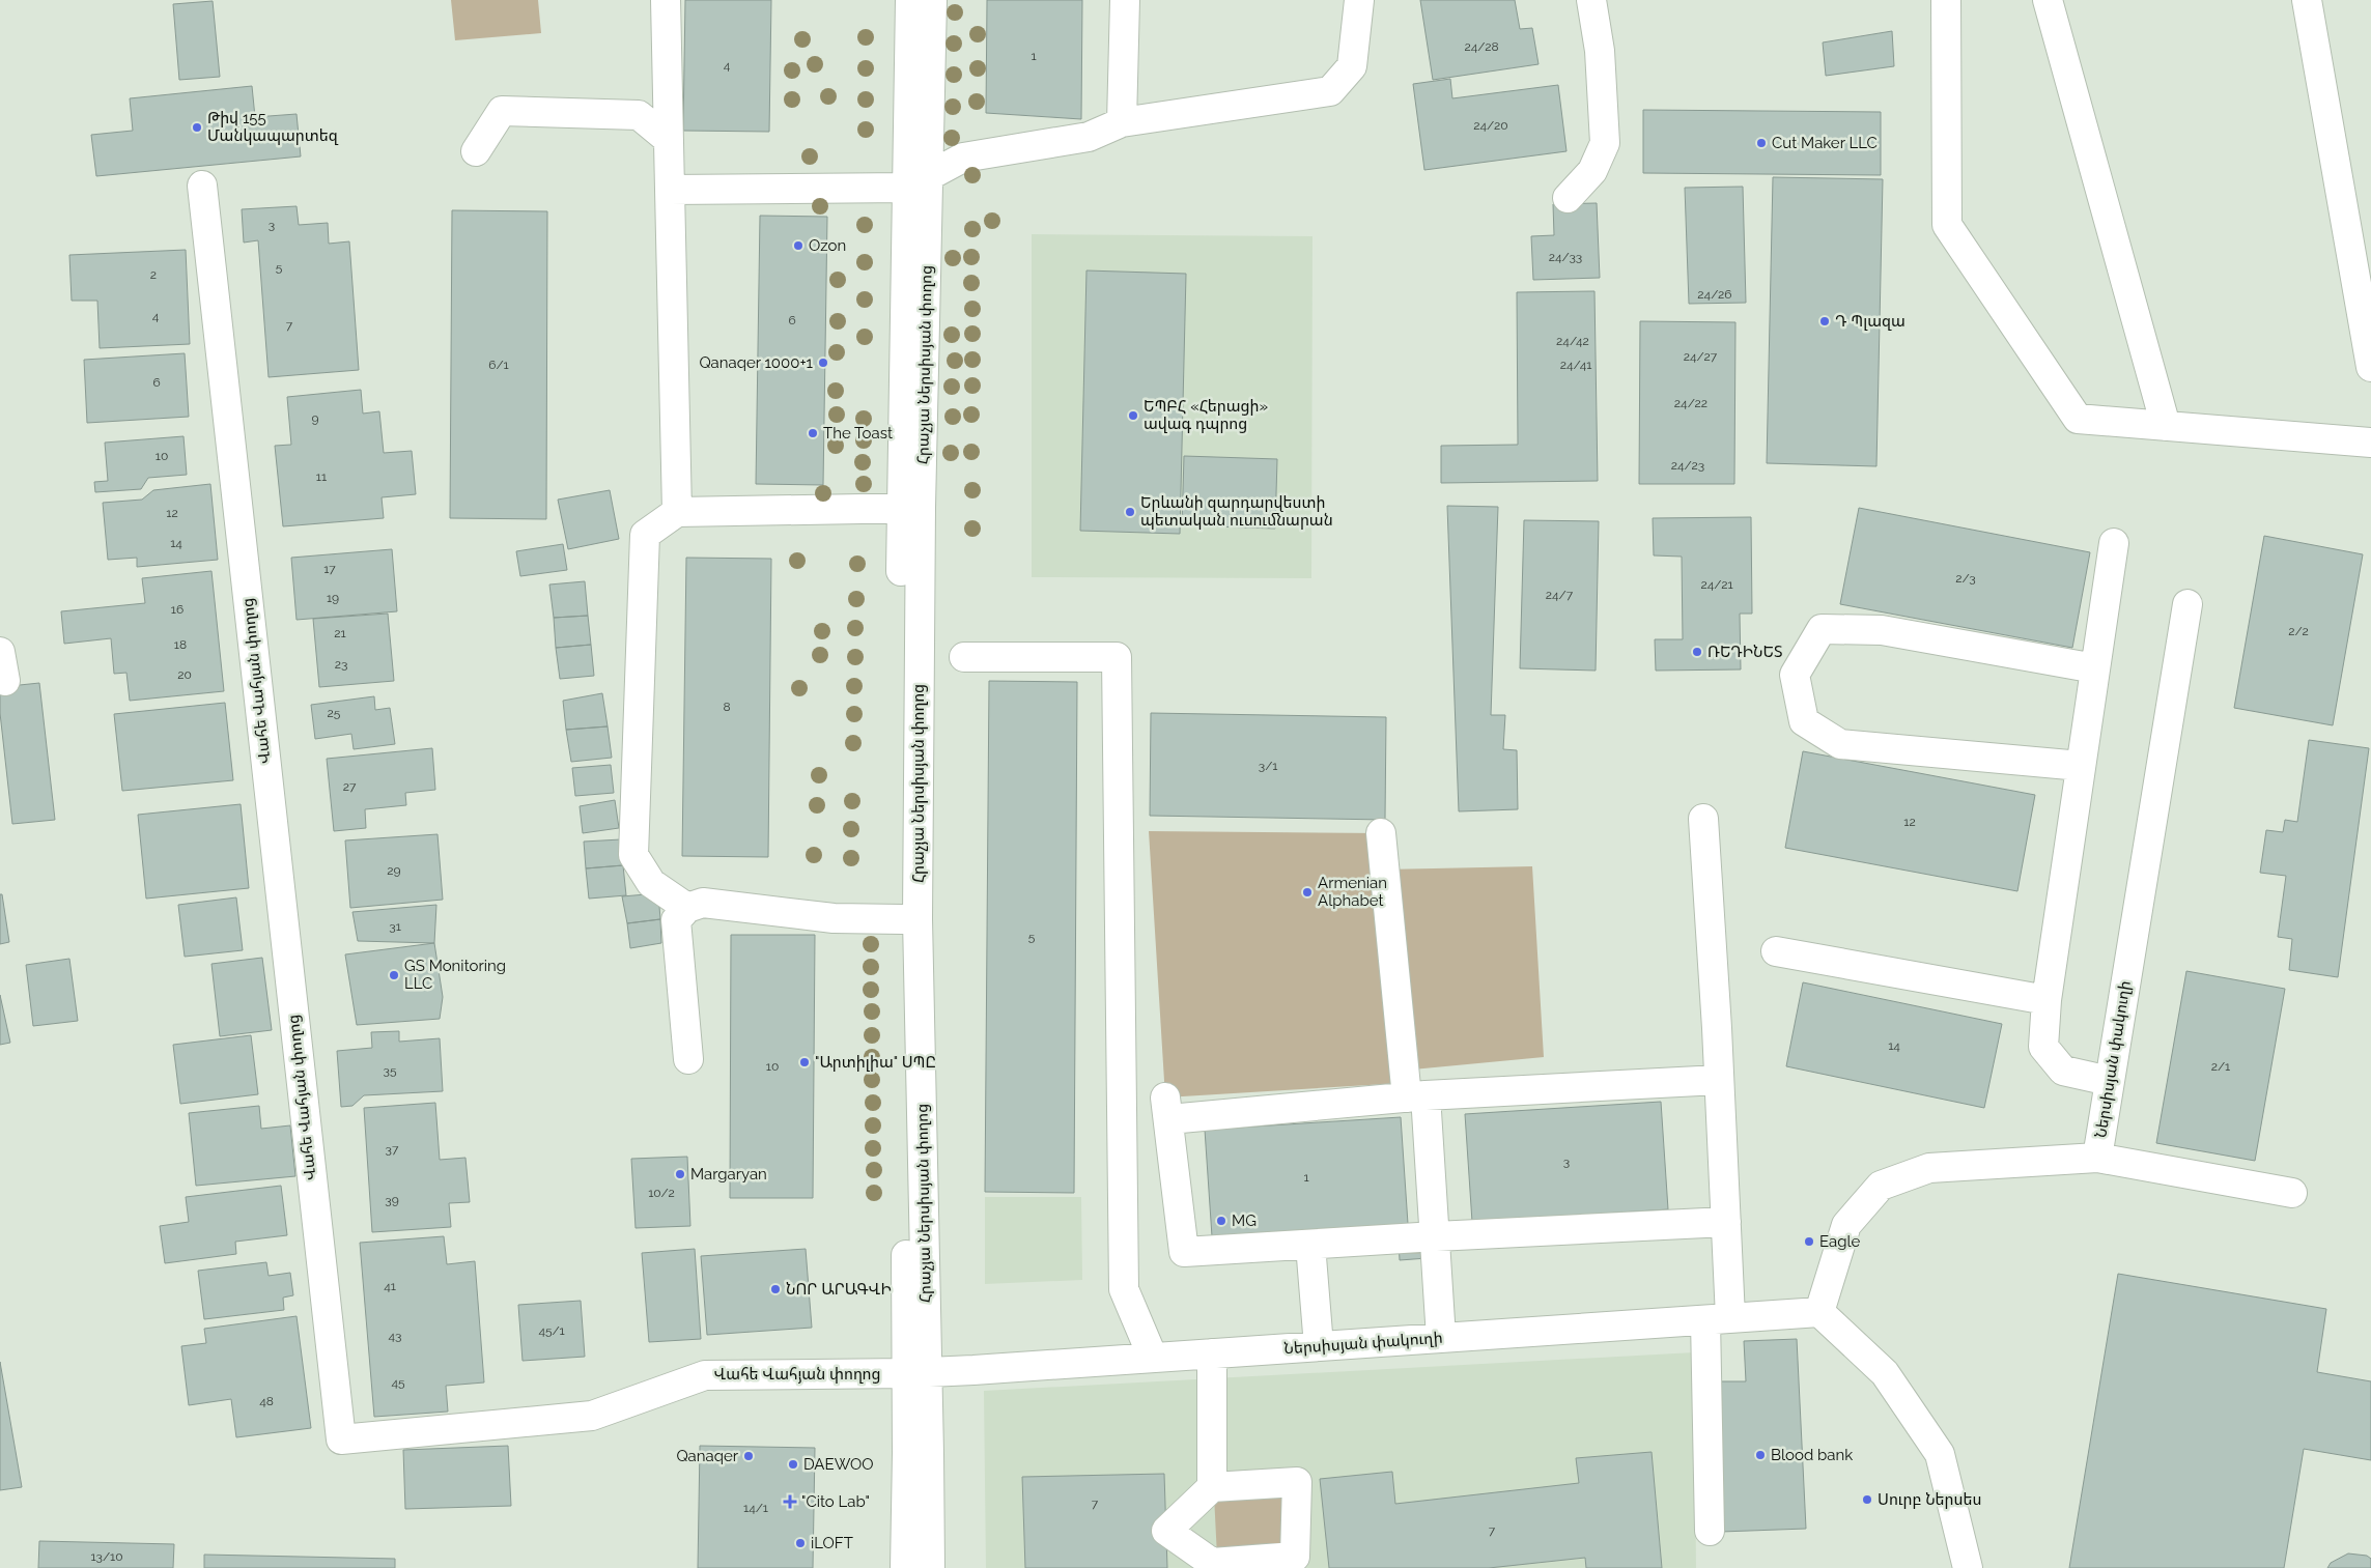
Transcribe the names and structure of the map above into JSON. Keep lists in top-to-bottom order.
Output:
{
  "streets": {
    "street": ["Հրաչյա Ներսիսյան փողոց", "Վահե Վահյան փողոց", "Ներսիսյան փակուղի"]
  },
  "crossings": [
    ["Հրաչյա Ներսիսյան փողոց", "Վահե Վահյան փողոց"],
    ["Հրաչյա Ներսիսյան փողոց", "Ներսիսյան փակուղի"],
    ["Վահե Վահյան փողոց", "Ներսիսյան փակուղի"]
  ],
  "places": {
    "other": [
      "Թիվ 155 Մանկապարտեզ",
      "Cut Maker LLC",
      "Ozon",
      "Դ Պլազա",
      "Qanaqer 1000+1",
      "ԵՊԲՀ «Հերացի» ավագ դպրոց",
      "The Toast",
      "Երևանի զարդարվեստի պետական ուսումնարան",
      "ՌԵԴԻՆԵՏ",
      "Armenian Alphabet",
      "GS Monitoring LLC",
      "\"Արտիլիա\" ՍՊԸ",
      "Margaryan",
      "MG",
      "Eagle",
      "ՆՈՐ ԱՐԱԳՎԻ",
      "Blood bank",
      "Qanaqer",
      "DAEWOO",
      "Սուրբ Ներսես",
      "iLOFT"
    ],
    "health": ["\"Cito Lab\""]
  },
  "house_numbers": [
    "24/28",
    "1",
    "4",
    "24/20",
    "3",
    "24/33",
    "5",
    "2",
    "24/26",
    "4",
    "6",
    "7",
    "24/42",
    "24/27",
    "6/1",
    "24/41",
    "6",
    "24/22",
    "9",
    "10",
    "24/23",
    "11",
    "12",
    "14",
    "17",
    "2/3",
    "24/21",
    "24/7",
    "19",
    "16",
    "2/2",
    "21",
    "18",
    "23",
    "20",
    "8",
    "25",
    "3/1",
    "27",
    "12",
    "29",
    "31",
    "5",
    "14",
    "10",
    "2/1",
    "35",
    "37",
    "3",
    "1",
    "10/2",
    "39",
    "41",
    "45/1",
    "43",
    "45",
    "48",
    "7",
    "14/1",
    "7",
    "13/10"
  ]
}
